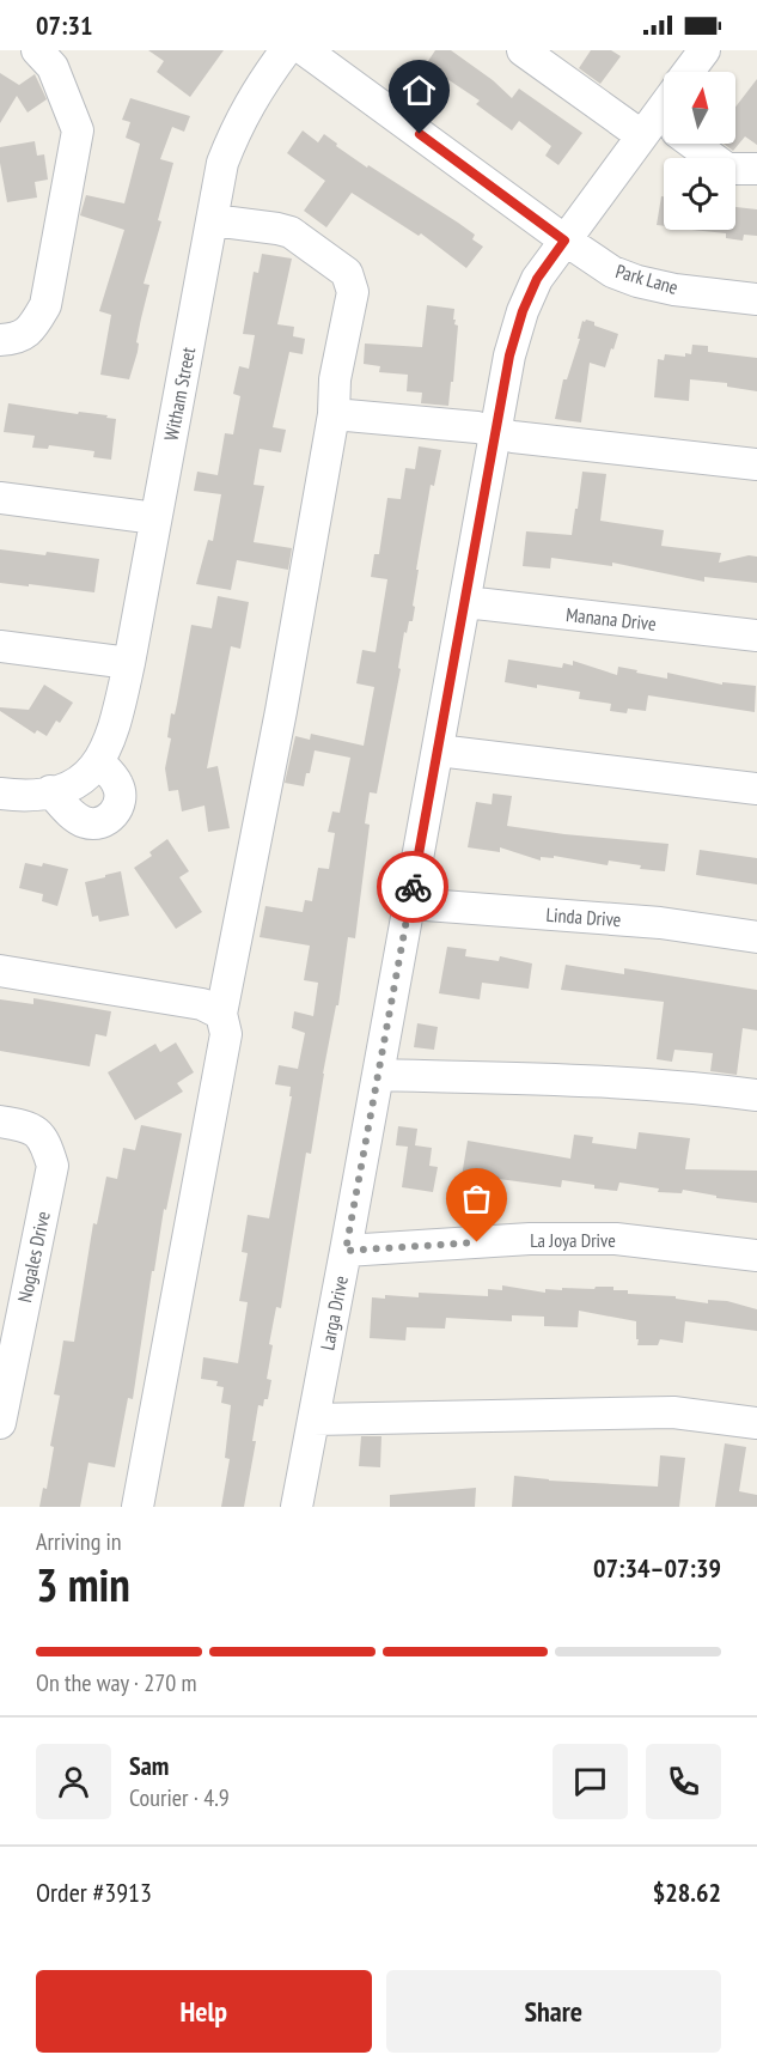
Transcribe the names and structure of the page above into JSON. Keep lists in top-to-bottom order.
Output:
{
  "streets": {
    "street": [
      "Park Lane",
      "Witham Street",
      "Manana Drive",
      "Linda Drive",
      "La Joya Drive",
      "Nogales Drive",
      "Larga Drive"
    ]
  },
  "crossings": [
    ["Park Lane", "Larga Drive"],
    ["Manana Drive", "Larga Drive"],
    ["Linda Drive", "Larga Drive"],
    ["La Joya Drive", "Larga Drive"]
  ],
  "north": "top",
  "page": {
    "status": "07:31",
    "heading": ["3 min", "Arriving in", "07:34–07:39"],
    "panel": [
      "Sam",
      "Courier · 4.9",
      "Order #3913",
      "$28.62"
    ],
    "bar": "On the way · 270 m",
    "buttons": ["Help", "Share"]
  }
}
